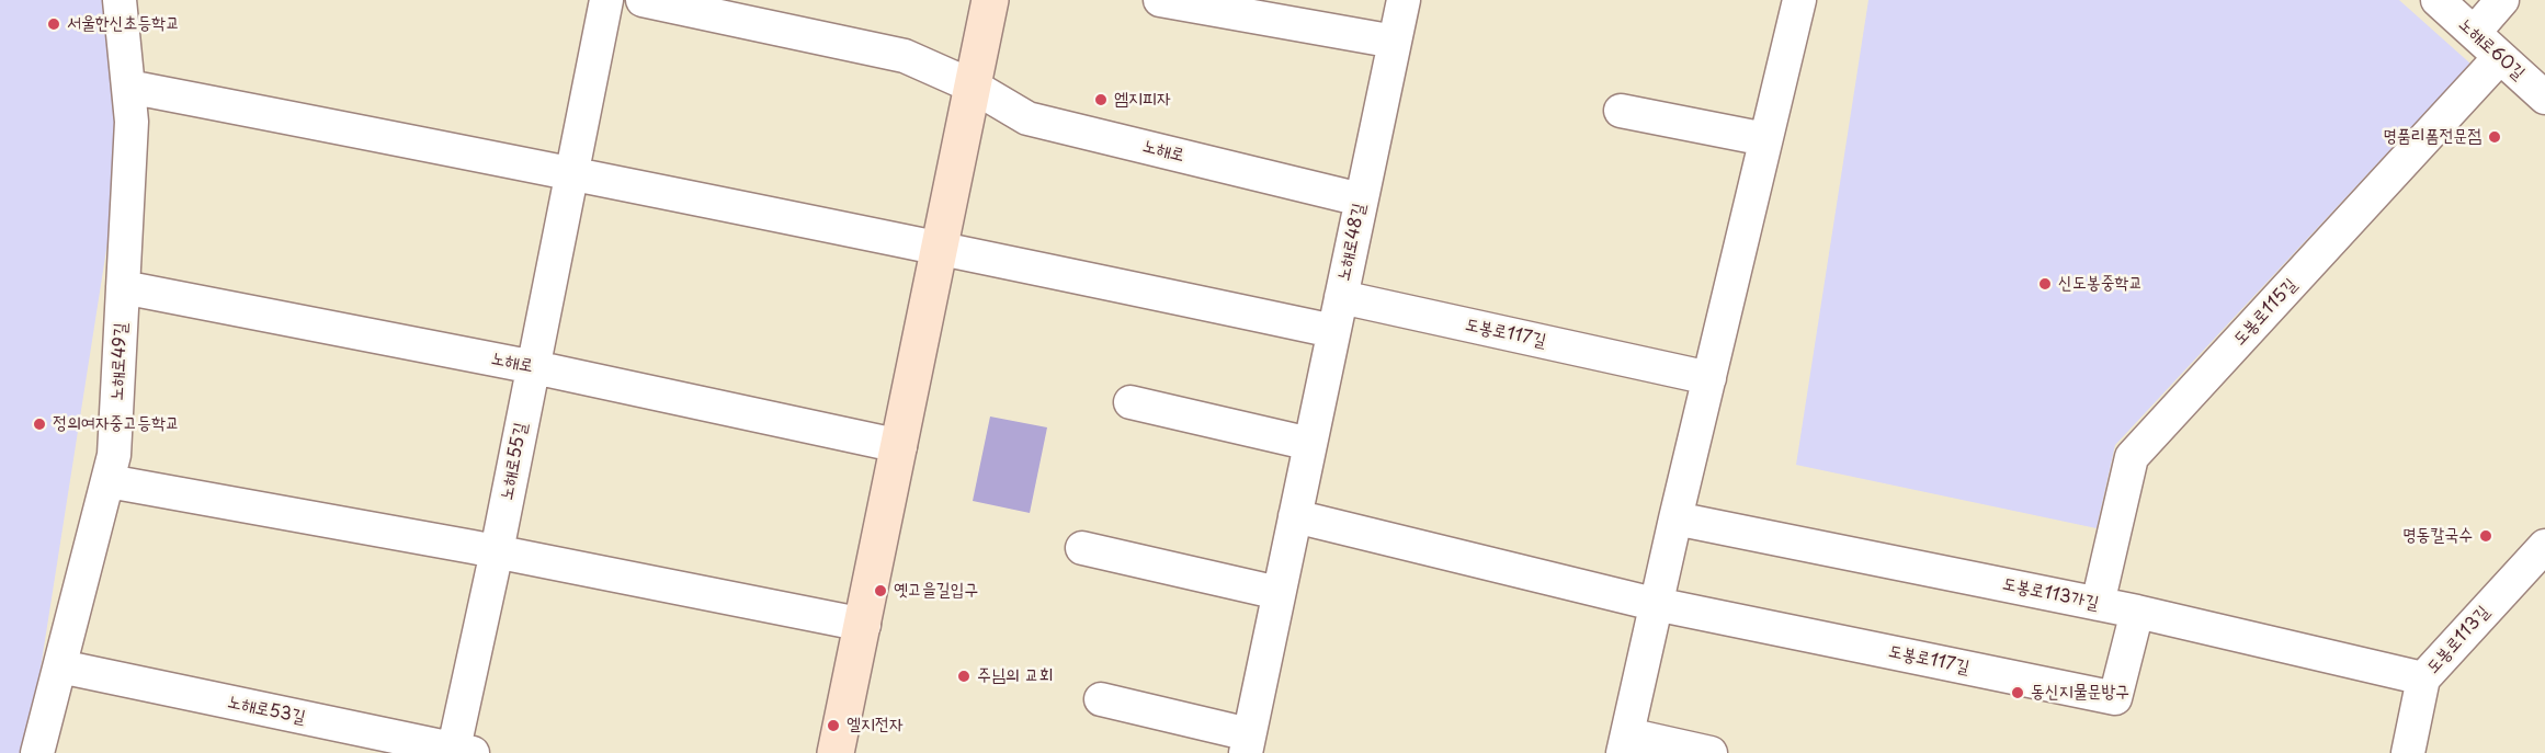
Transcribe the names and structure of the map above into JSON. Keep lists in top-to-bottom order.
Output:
{
  "streets": {
    "street": [
      "노해로60길",
      "노해로",
      "노해로48길",
      "도봉로115길",
      "도봉로117길",
      "노해로49길",
      "노해로55길",
      "도봉로113가길",
      "도봉로113길",
      "노해로53길"
    ]
  },
  "crossings": [
    ["노해로60길", "도봉로115길"],
    ["노해로", "노해로48길"],
    ["노해로", "노해로49길"],
    ["노해로", "노해로55길"],
    ["노해로48길", "도봉로117길"],
    ["도봉로115길", "도봉로113가길"],
    ["도봉로117길", "도봉로113가길"],
    ["노해로49길", "노해로53길"],
    ["노해로55길", "노해로53길"],
    ["도봉로113가길", "도봉로113길"]
  ],
  "places": [
    "서울한신초등학교",
    "엠지피자",
    "명품리폼전문점",
    "신도봉중학교",
    "정의여자중고등학교",
    "명동칼국수",
    "옛고을길입구",
    "주님의 교회",
    "동신지물문방구",
    "엘지전자"
  ]
}
